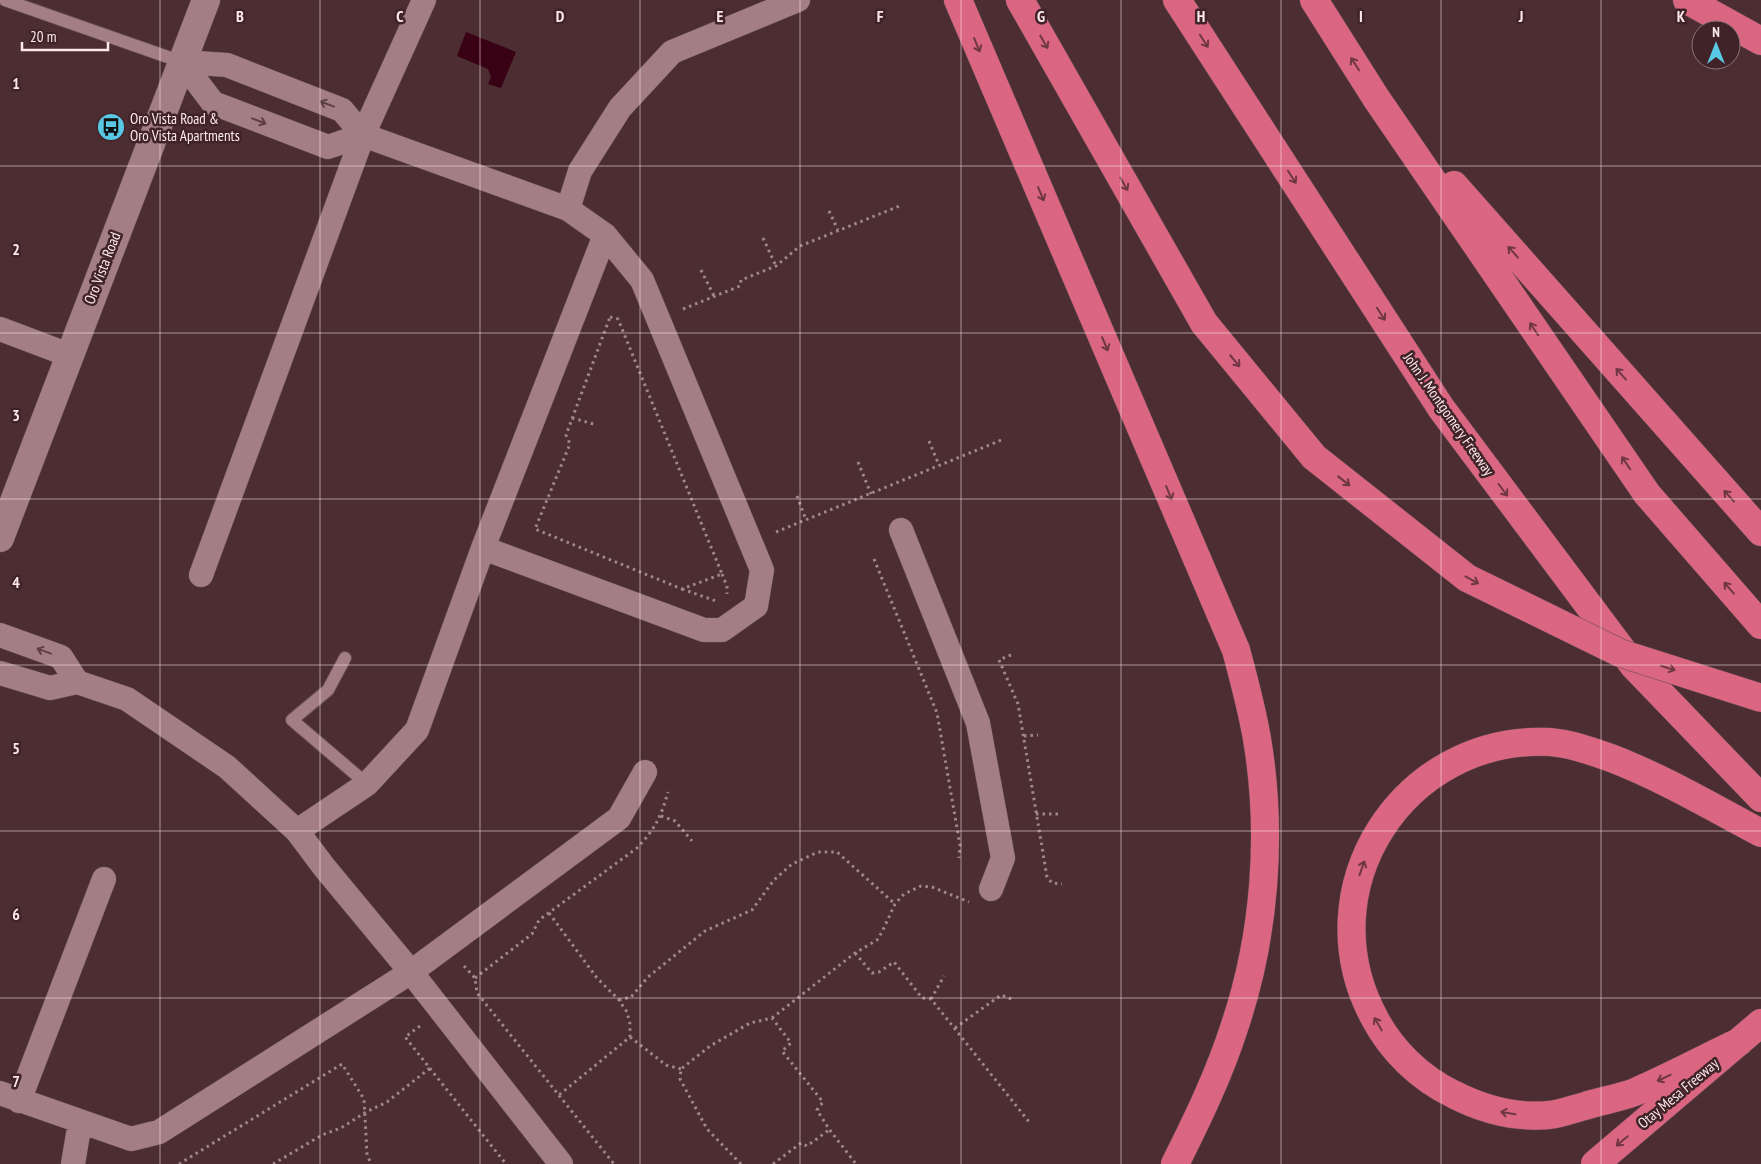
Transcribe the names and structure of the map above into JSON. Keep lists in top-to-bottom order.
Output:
{
  "streets": {
    "highway": ["John J. Montgomery Freeway", "Otay Mesa Freeway"],
    "main road": ["Oro Vista Road"]
  },
  "one_way": ["Otay Mesa Freeway"],
  "places": {
    "bus stop": ["Oro Vista Road & Oro Vista Apartments"]
  },
  "scale_bar": "20 m",
  "north": "top",
  "grid": {
    "columns": [
      "B",
      "C",
      "D",
      "E",
      "F",
      "G",
      "H",
      "I",
      "J",
      "K"
    ],
    "rows": [
      "1",
      "2",
      "3",
      "4",
      "5",
      "6",
      "7"
    ]
  }
}
